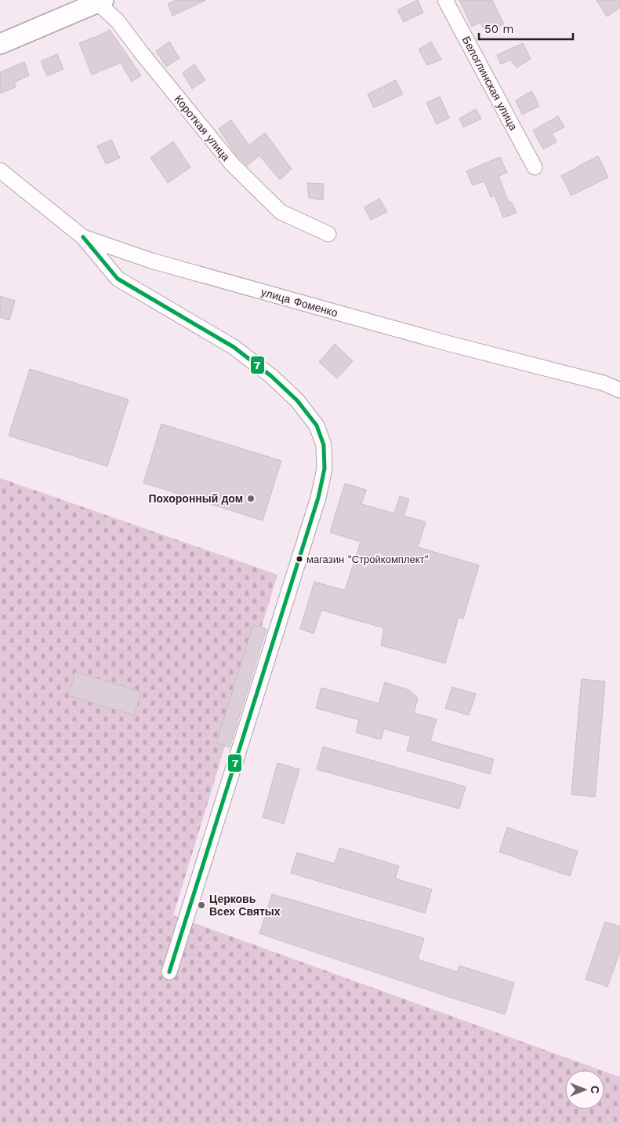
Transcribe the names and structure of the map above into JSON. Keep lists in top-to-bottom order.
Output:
{
  "streets": {
    "street": ["Белоглинская улица", "Короткая улица", "улица Фоменко"]
  },
  "places": ["Похоронный дом", "магазин \"Стройкомплект\"", "Церковь Всех Святых"],
  "lines": ["transit line 7"],
  "scale_bar": "50 m",
  "north": "right"
}
